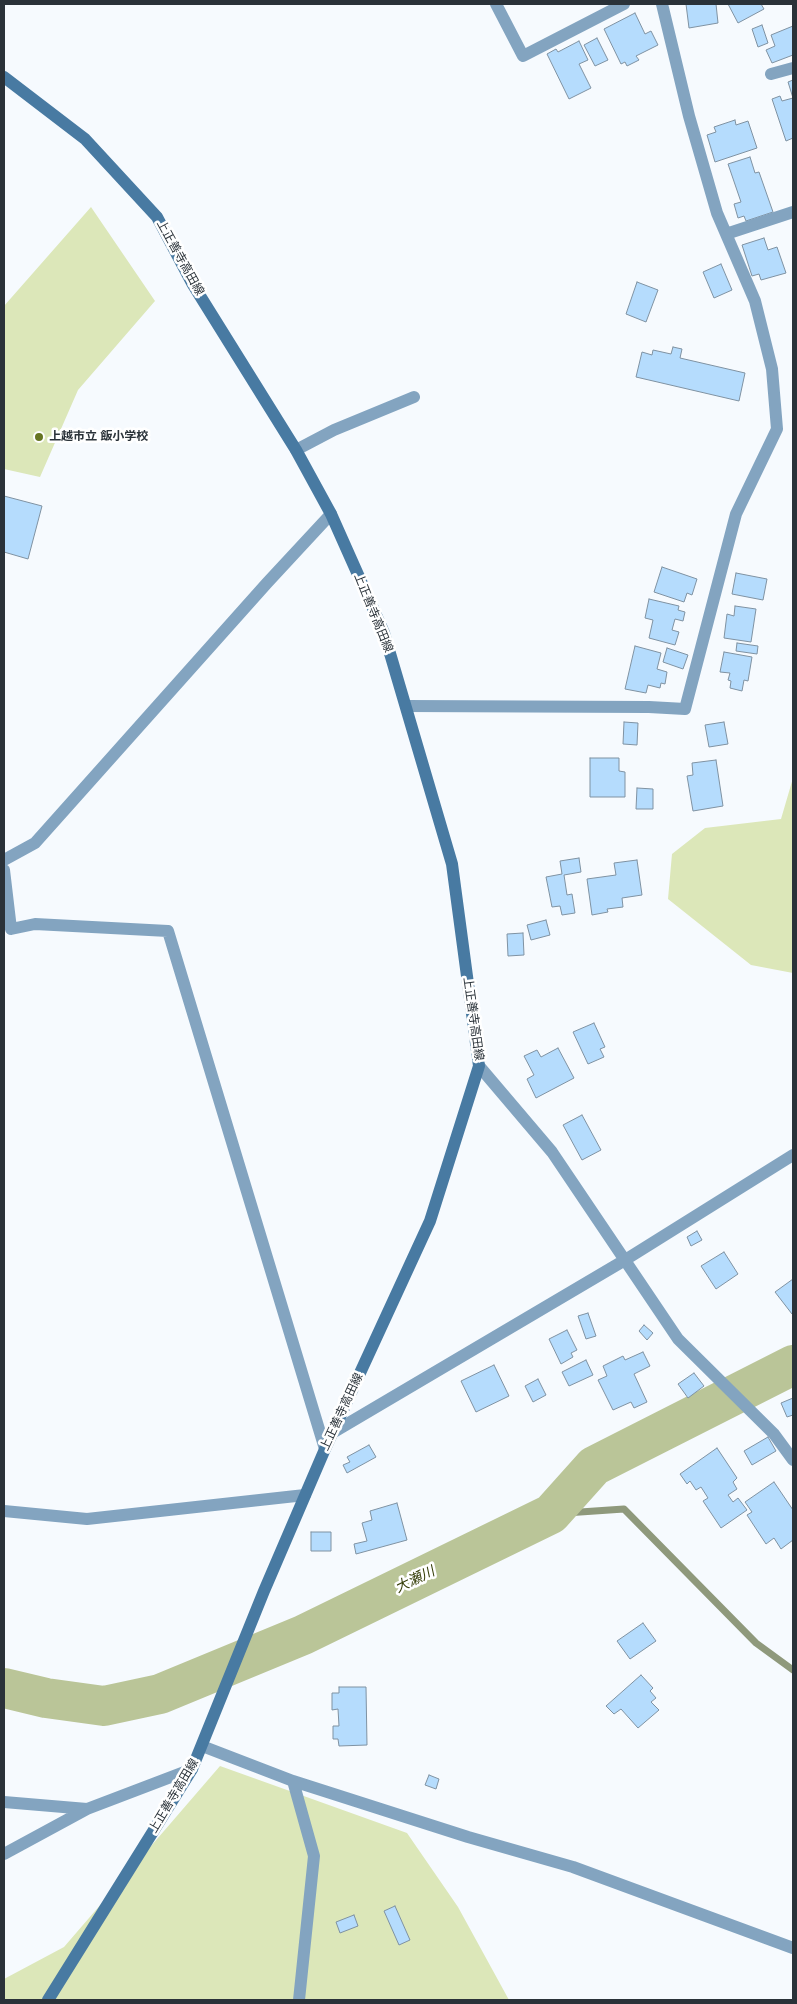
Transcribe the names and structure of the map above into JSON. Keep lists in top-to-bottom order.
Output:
{
  "streets": {
    "main road": ["上正善寺高田線"]
  },
  "water": ["大瀬川"],
  "places": ["上越市立 飯小学校"]
}
